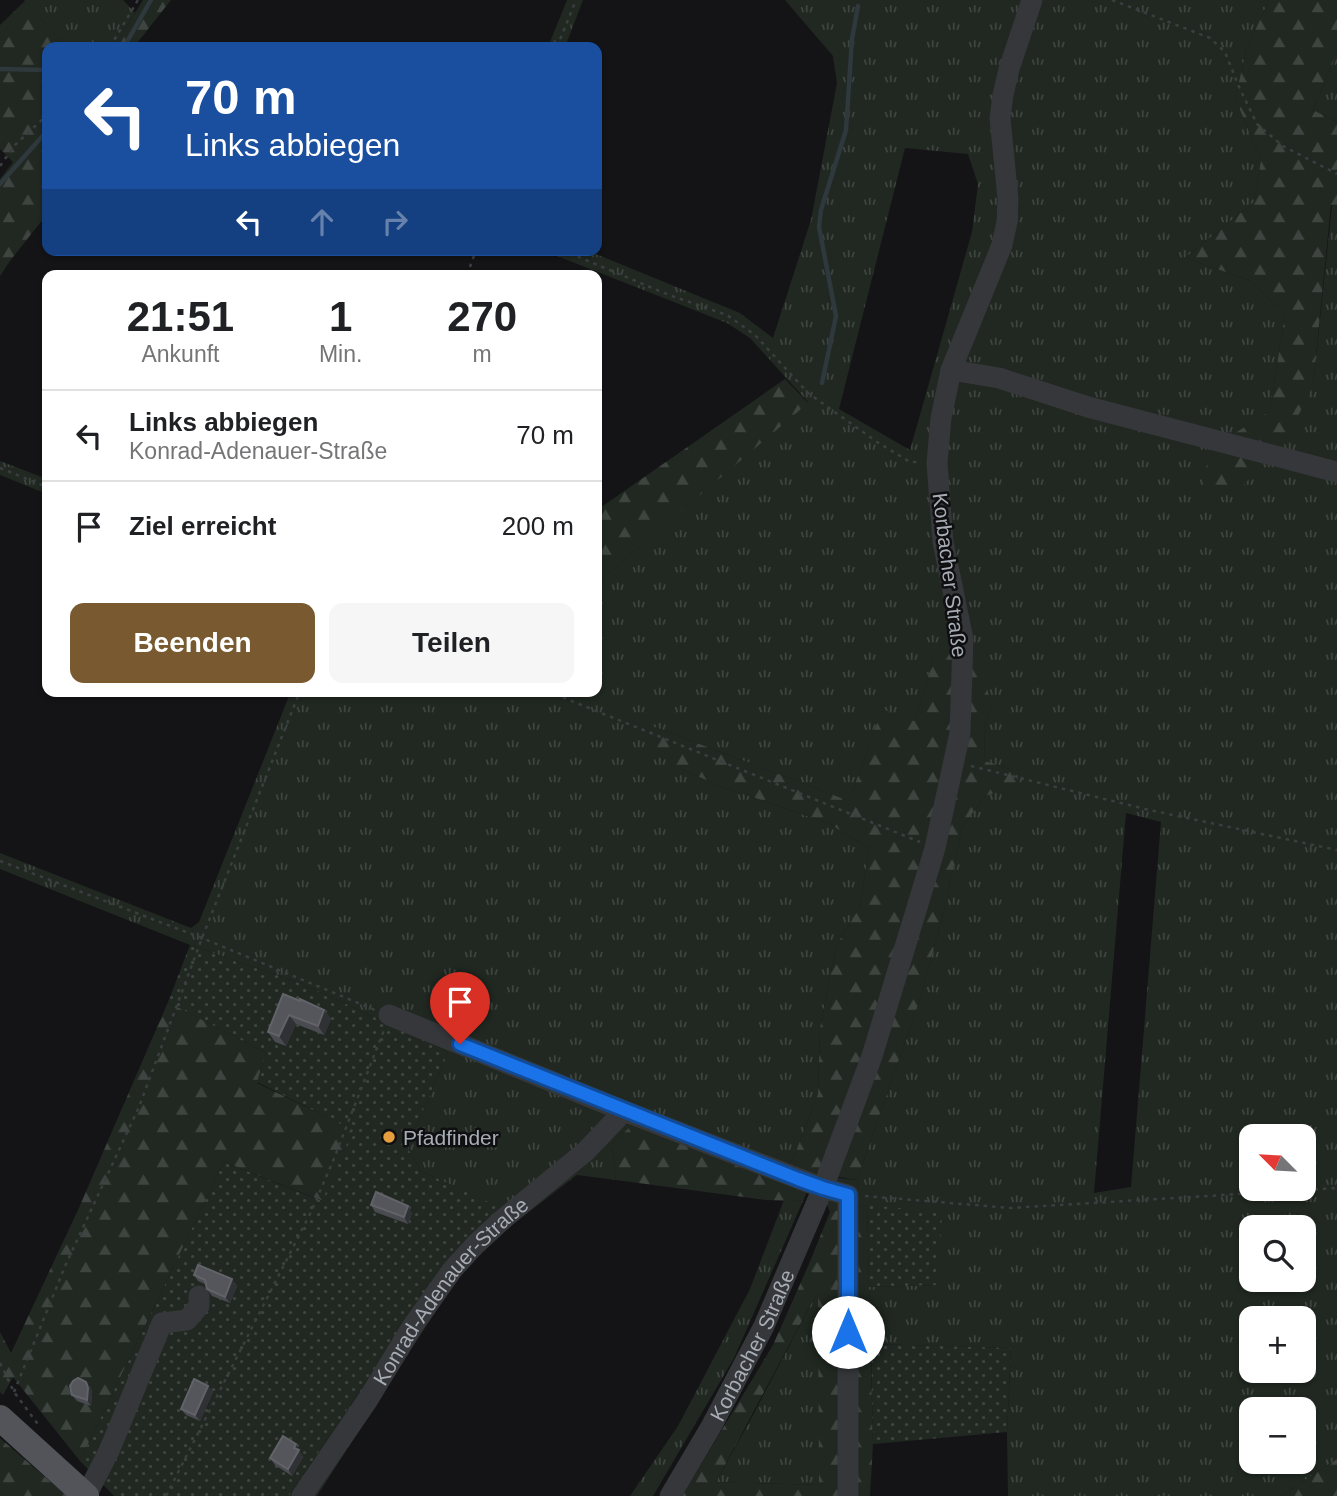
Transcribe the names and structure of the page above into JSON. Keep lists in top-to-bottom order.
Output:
{
  "streets": {
    "street": ["Korbacher Straße", "Konrad-Adenauer-Straße"]
  },
  "places": ["Pfadfinder"],
  "north": "top left",
  "page": {
    "turn": ["70 m", "Links abbiegen"],
    "eta": [
      "21:51",
      "Ankunft",
      "1",
      "Min.",
      "270",
      "m"
    ],
    "list": [
      {
        "name": "Links abbiegen",
        "note": "Konrad-Adenauer-Straße",
        "value": "70 m"
      },
      {
        "name": "Ziel erreicht",
        "value": "200 m"
      }
    ],
    "buttons": ["Beenden", "Teilen"],
    "map_buttons": ["+", "−"]
  }
}
